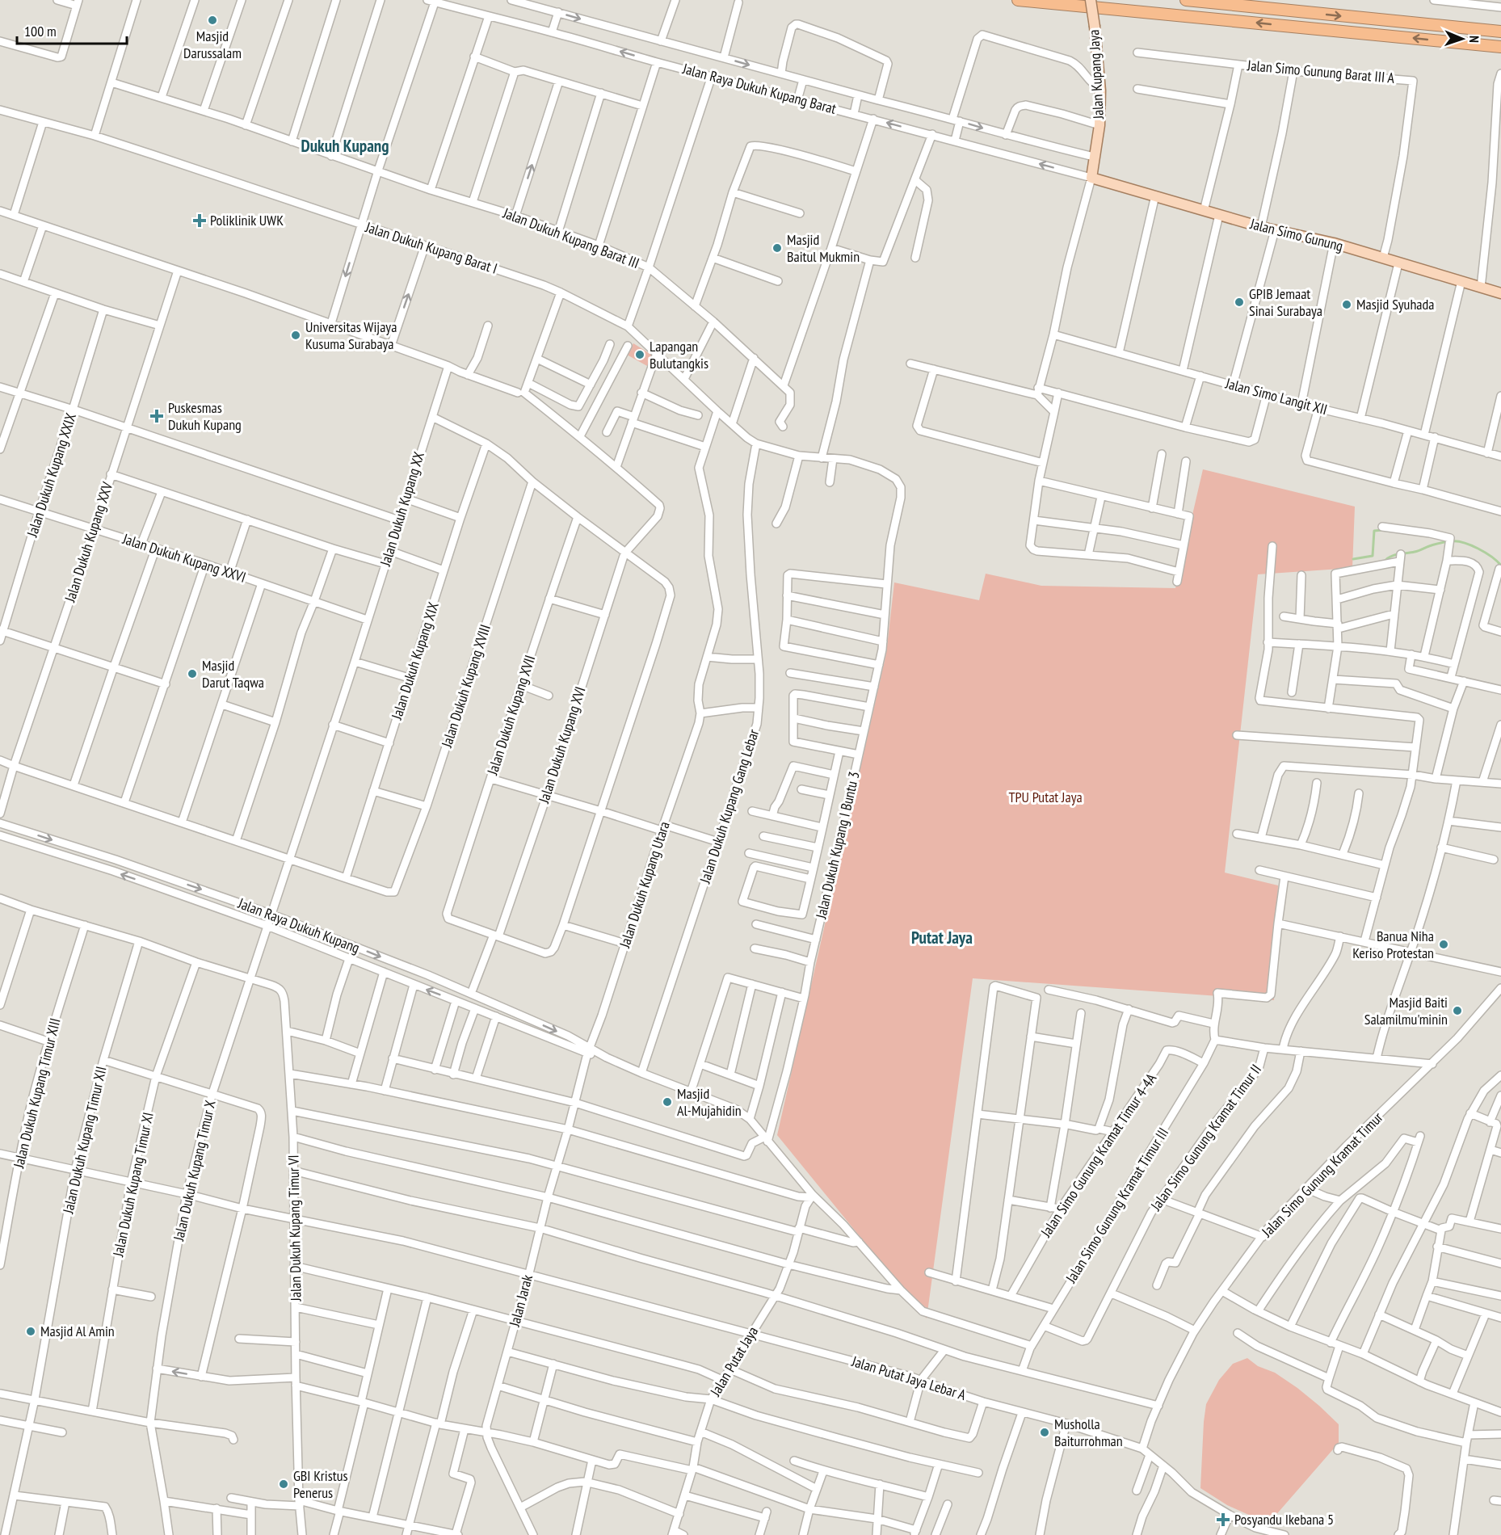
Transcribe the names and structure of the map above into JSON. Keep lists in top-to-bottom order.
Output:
{
  "streets": {
    "main road": ["Jalan Kupang Jaya", "Jalan Simo Gunung"],
    "street": [
      "Jalan Simo Gunung Barat III A",
      "Jalan Raya Dukuh Kupang Barat",
      "Jalan Dukuh Kupang Barat III",
      "Jalan Dukuh Kupang Barat I",
      "Jalan Simo Langit XII",
      "Jalan Dukuh Kupang XXIX",
      "Jalan Dukuh Kupang XX",
      "Jalan Dukuh Kupang XXV",
      "Jalan Dukuh Kupang XXVI",
      "Jalan Dukuh Kupang XIX",
      "Jalan Dukuh Kupang XVIII",
      "Jalan Dukuh Kupang XVII",
      "Jalan Dukuh Kupang XVI",
      "Jalan Dukuh Kupang Gang Lebar",
      "Jalan Dukuh Kupang I Buntu 3",
      "Jalan Dukuh Kupang Utara",
      "Jalan Raya Dukuh Kupang",
      "Jalan Dukuh Kupang Timur XIII",
      "Jalan Simo Gunung Kramat Timur II",
      "Jalan Dukuh Kupang Timur XII",
      "Jalan Simo Gunung Kramat Timur 4-4A",
      "Jalan Dukuh Kupang Timur X",
      "Jalan Simo Gunung Kramat Timur",
      "Jalan Dukuh Kupang Timur XI",
      "Jalan Simo Gunung Kramat Timur III",
      "Jalan Dukuh Kupang Timur VI",
      "Jalan Jarak",
      "Jalan Putat Jaya",
      "Jalan Putat Jaya Lebar A"
    ]
  },
  "crossings": [
    ["Jalan Simo Gunung Barat III A", "Jalan Simo Gunung"],
    ["Jalan Kupang Jaya", "Jalan Raya Dukuh Kupang Barat"],
    ["Jalan Kupang Jaya", "Jalan Simo Gunung"],
    ["Jalan Raya Dukuh Kupang Barat", "Jalan Simo Gunung"],
    ["Jalan Dukuh Kupang Barat I", "Jalan Dukuh Kupang Gang Lebar"],
    ["Jalan Dukuh Kupang Barat I", "Jalan Dukuh Kupang I Buntu 3"],
    ["Jalan Dukuh Kupang Barat I", "Jalan Dukuh Kupang Utara"],
    ["Jalan Dukuh Kupang XXIX", "Jalan Dukuh Kupang XXVI"],
    ["Jalan Dukuh Kupang XX", "Jalan Dukuh Kupang XXVI"],
    ["Jalan Dukuh Kupang XX", "Jalan Raya Dukuh Kupang"],
    ["Jalan Dukuh Kupang XX", "Jalan Dukuh Kupang Timur X"],
    ["Jalan Dukuh Kupang XXV", "Jalan Dukuh Kupang XXVI"],
    ["Jalan Dukuh Kupang XIX", "Jalan Dukuh Kupang XVIII"],
    ["Jalan Dukuh Kupang XVII", "Jalan Dukuh Kupang XVI"],
    ["Jalan Dukuh Kupang XVI", "Jalan Raya Dukuh Kupang"],
    ["Jalan Dukuh Kupang Utara", "Jalan Raya Dukuh Kupang"],
    ["Jalan Dukuh Kupang Utara", "Jalan Jarak"],
    ["Jalan Raya Dukuh Kupang", "Jalan Dukuh Kupang Timur X"],
    ["Jalan Raya Dukuh Kupang", "Jalan Jarak"],
    ["Jalan Dukuh Kupang Timur XIII", "Jalan Putat Jaya Lebar A"],
    ["Jalan Simo Gunung Kramat Timur II", "Jalan Simo Gunung Kramat Timur III"],
    ["Jalan Dukuh Kupang Timur XII", "Jalan Putat Jaya Lebar A"],
    ["Jalan Simo Gunung Kramat Timur 4-4A", "Jalan Simo Gunung Kramat Timur III"],
    ["Jalan Dukuh Kupang Timur X", "Jalan Dukuh Kupang Timur VI"],
    ["Jalan Dukuh Kupang Timur X", "Jalan Putat Jaya Lebar A"],
    ["Jalan Simo Gunung Kramat Timur", "Jalan Putat Jaya Lebar A"],
    ["Jalan Dukuh Kupang Timur XI", "Jalan Putat Jaya Lebar A"],
    ["Jalan Dukuh Kupang Timur VI", "Jalan Putat Jaya Lebar A"],
    ["Jalan Jarak", "Jalan Putat Jaya Lebar A"],
    ["Jalan Putat Jaya", "Jalan Putat Jaya Lebar A"]
  ],
  "districts": ["Dukuh Kupang", "Putat Jaya"],
  "parks": ["TPU Putat Jaya"],
  "places": {
    "other": [
      "Masjid Darussalam",
      "Masjid Baitul Mukmin",
      "GPIB Jemaat Sinai Surabaya",
      "Masjid Syuhada",
      "Universitas Wijaya Kusuma Surabaya",
      "Lapangan Bulutangkis",
      "Masjid Darut Taqwa",
      "Banua Niha Keriso Protestan",
      "Masjid Baiti Salamilmu'minin",
      "Masjid Al-Mujahidin",
      "Masjid Al Amin",
      "Musholla Baiturrohman",
      "GBI Kristus Penerus"
    ],
    "health": ["Poliklinik UWK", "Puskesmas Dukuh Kupang", "Posyandu Ikebana 5"]
  },
  "scale_bar": "100 m",
  "north": "right"
}
